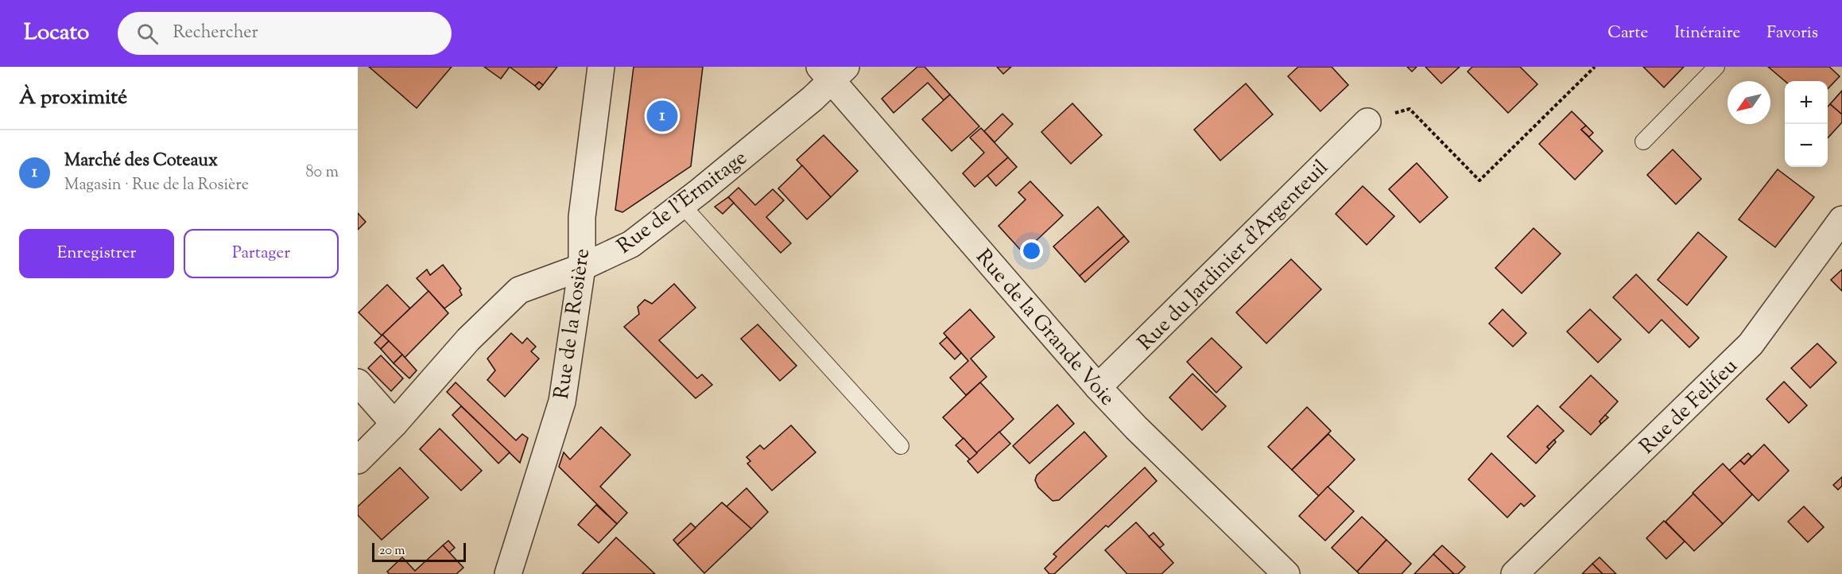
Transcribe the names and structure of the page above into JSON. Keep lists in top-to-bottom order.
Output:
{
  "streets": {
    "street": [
      "Rue de l'Ermitage",
      "Rue du Jardinier d'Argenteuil",
      "Rue de la Rosière",
      "Rue de la Grande Voie",
      "Rue de Felifeu"
    ]
  },
  "crossings": [
    ["Rue de l'Ermitage", "Rue de la Rosière"],
    ["Rue de l'Ermitage", "Rue de la Grande Voie"],
    ["Rue du Jardinier d'Argenteuil", "Rue de la Grande Voie"]
  ],
  "scale_bar": "20 m",
  "north": "bottom left",
  "page": {
    "header": "Locato",
    "search": "Rechercher",
    "nav": ["Carte", "Itinéraire", "Favoris"],
    "heading": "À proximité",
    "map_buttons": ["+", "−"],
    "pins": "1",
    "list": [
      {
        "mark": "1",
        "name": "Marché des Coteaux",
        "note": "Magasin · Rue de la Rosière",
        "value": "80 m"
      }
    ],
    "buttons": ["Enregistrer", "Partager"],
    "scale": "20 m"
  }
}
